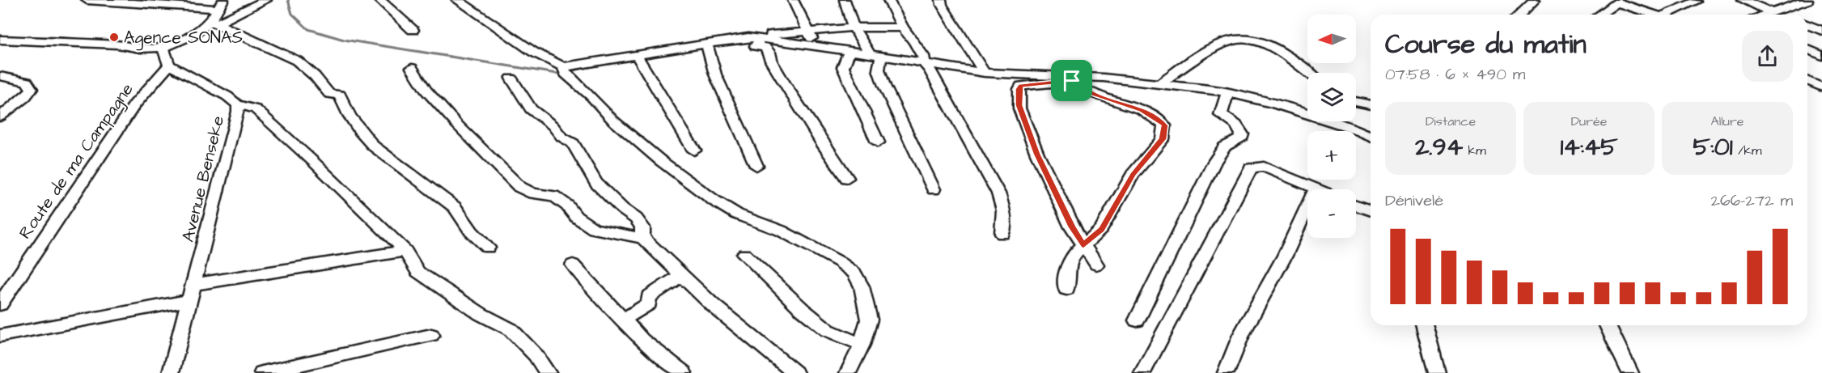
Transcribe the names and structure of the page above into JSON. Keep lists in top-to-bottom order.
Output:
{
  "streets": {
    "street": ["Route de ma Campagne", "Avenue Benseke"]
  },
  "crossings": [
    ["Route de ma Campagne", "Avenue Benseke"]
  ],
  "places": ["Agence SONAS"],
  "north": "left",
  "page": {
    "map_buttons": ["+", "−"],
    "heading": ["Course du matin", "07:58 · 6 × 490 m"],
    "stats": [
      ["Distance", "2.94 km"],
      ["Durée", "14:45"],
      ["Allure", "5:01 /km"]
    ],
    "chart": ["Dénivelé", "266–272 m"]
  }
}
